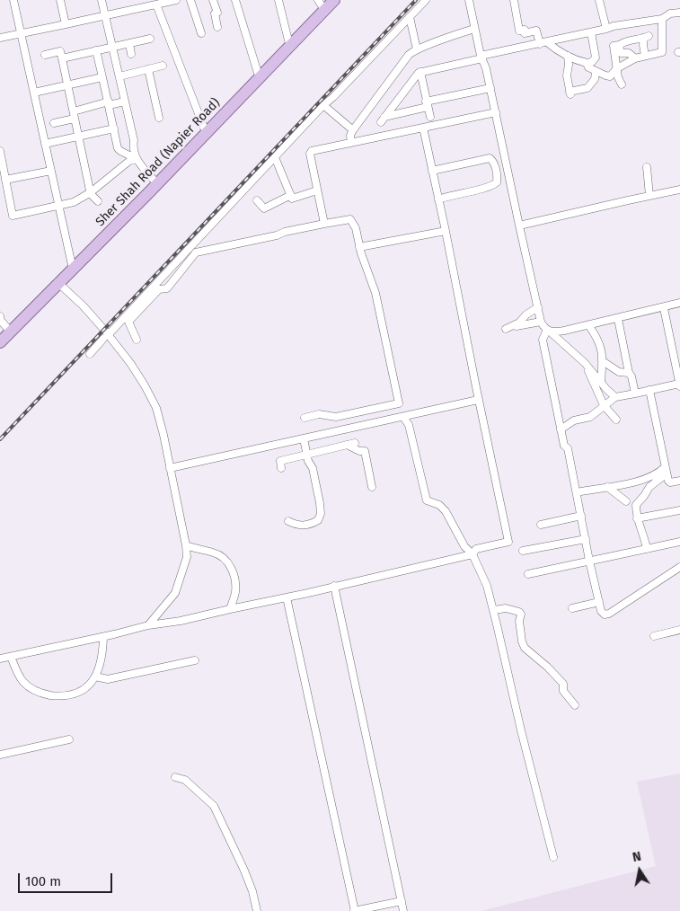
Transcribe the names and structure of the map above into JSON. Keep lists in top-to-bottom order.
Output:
{
  "streets": {
    "main road": ["Sher Shah Road (Napier Road)"]
  },
  "scale_bar": "100 m",
  "north": "top"
}
